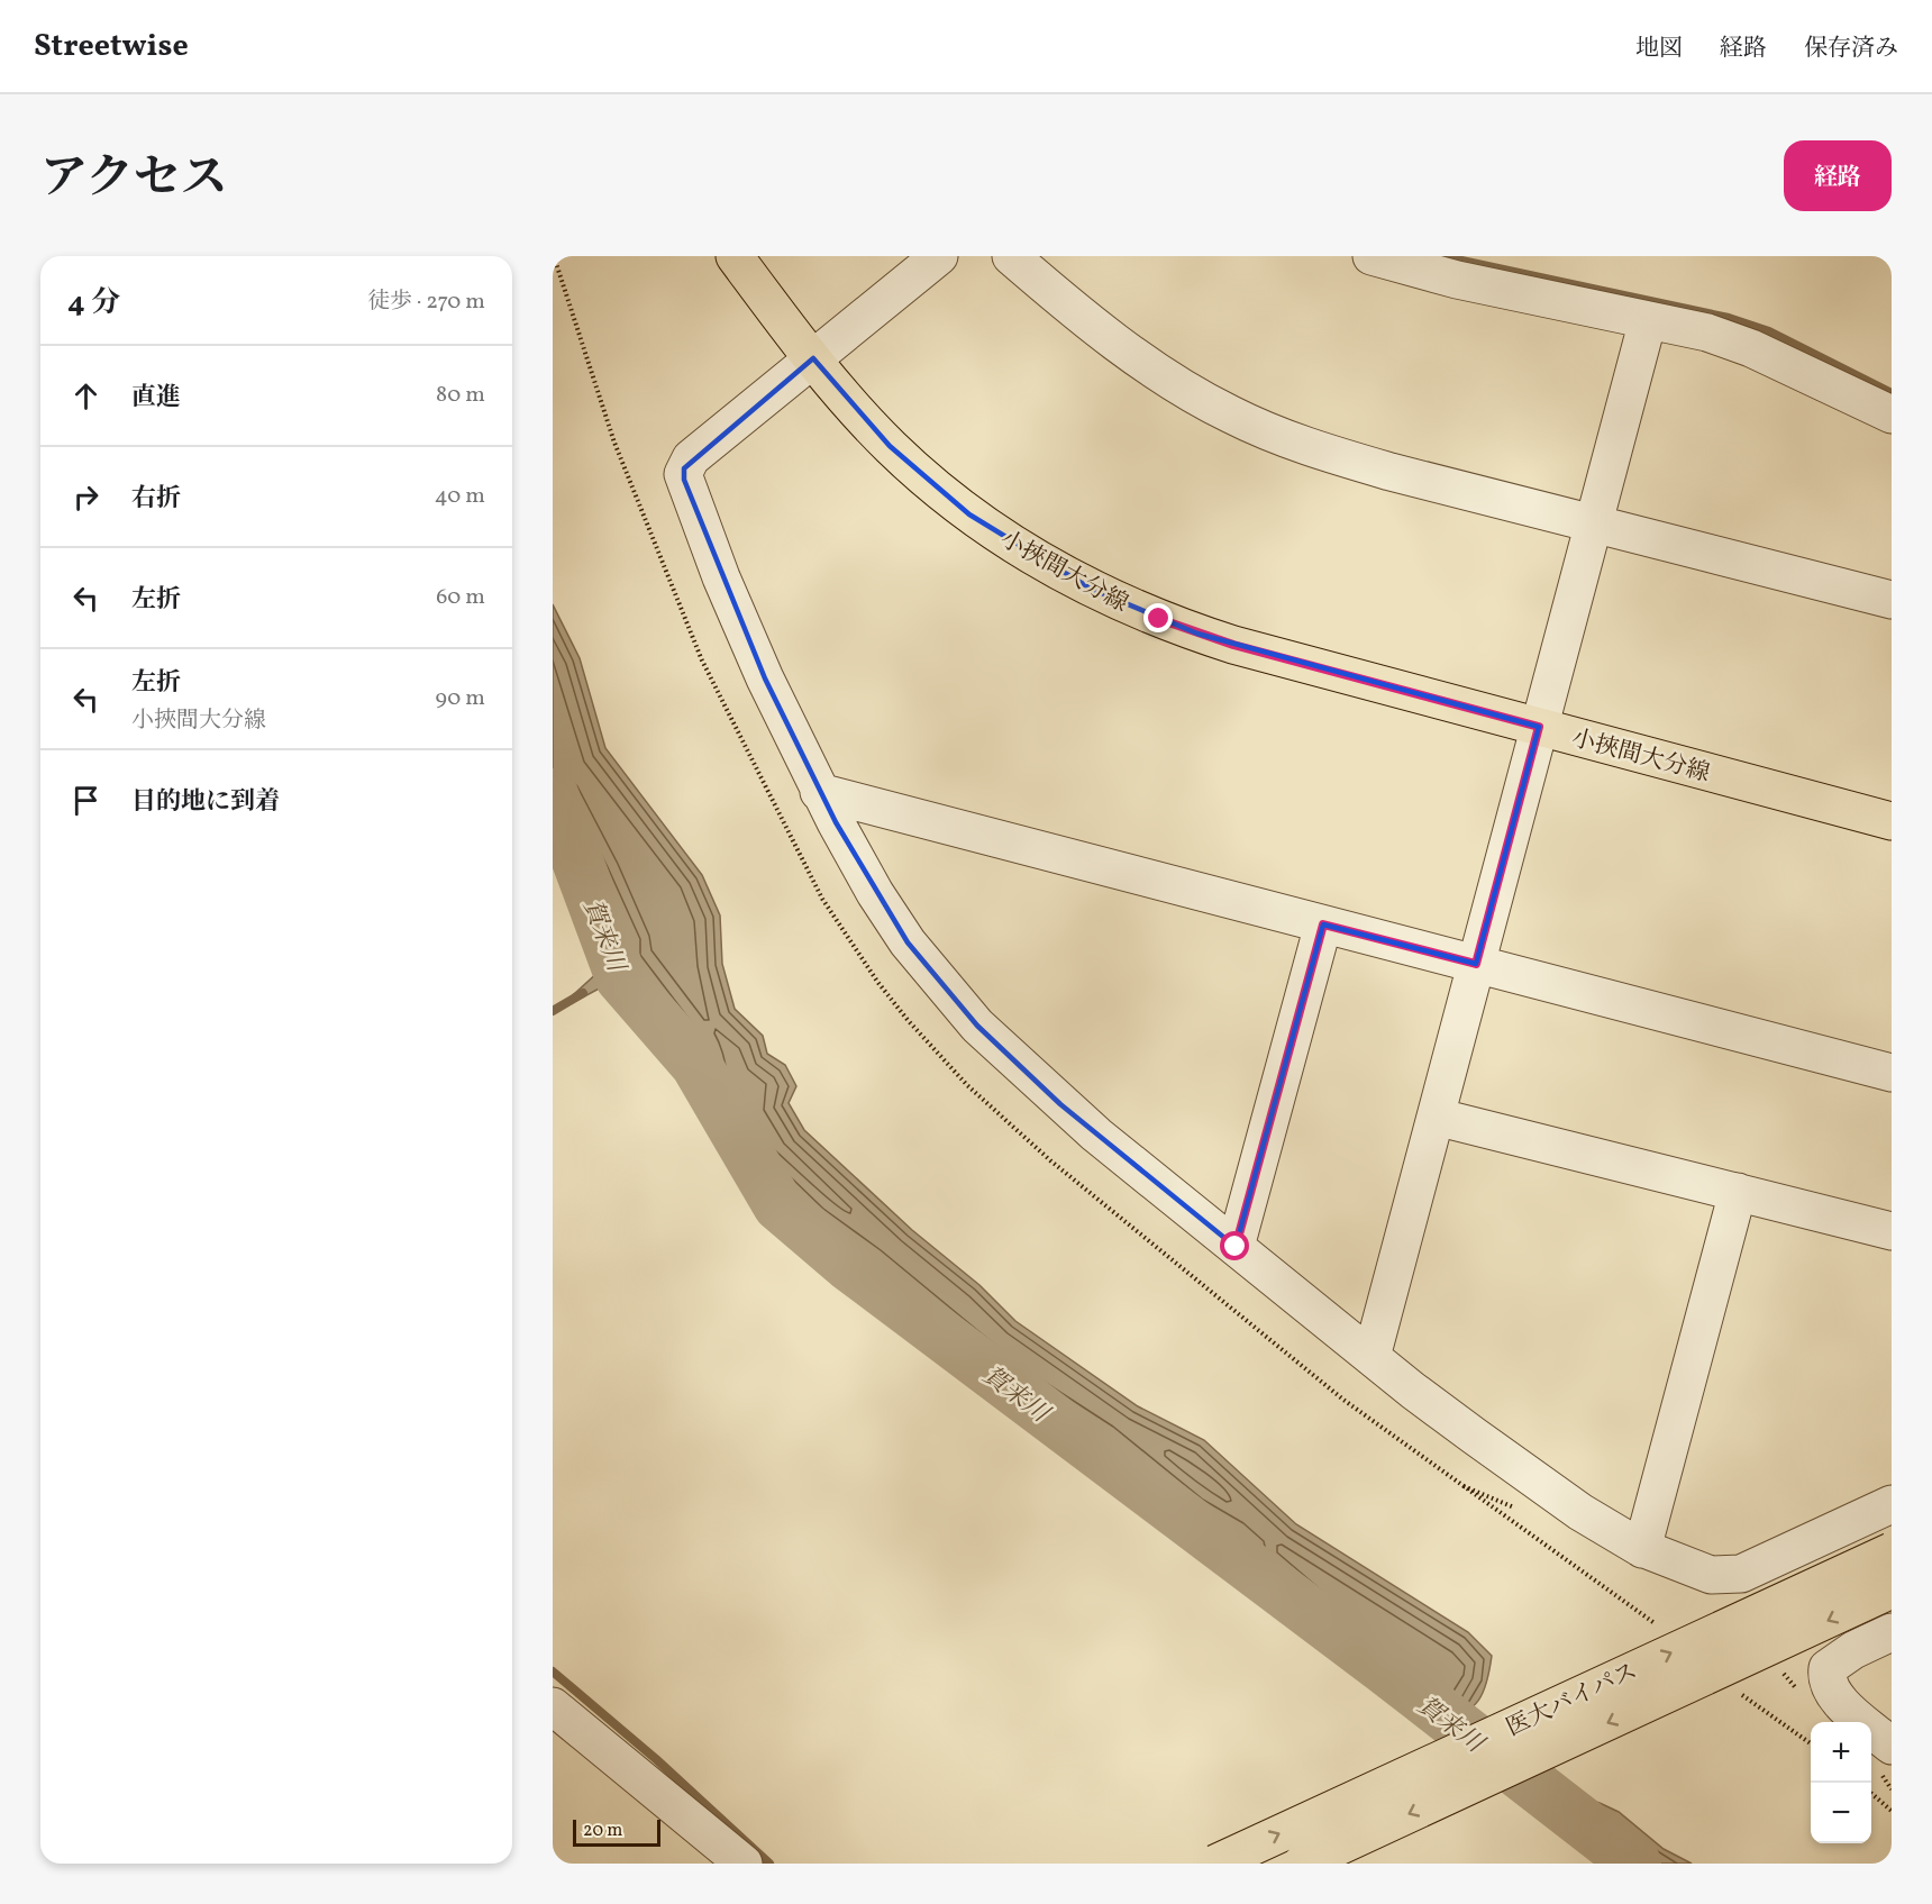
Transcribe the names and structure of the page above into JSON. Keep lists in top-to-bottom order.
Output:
{
  "streets": {
    "main road": ["小挾間大分線", "医大バイパス"]
  },
  "water": ["賀来川"],
  "scale_bar": "20 m",
  "page": {
    "header": "Streetwise",
    "nav": ["地図", "経路", "保存済み"],
    "title": "アクセス",
    "buttons": "経路",
    "heading": ["4 分", "徒歩 · 270 m"],
    "list": [
      ["直進", "80 m"],
      ["右折", "40 m"],
      ["左折", "60 m"],
      ["左折", "小挾間大分線", "90 m"],
      "目的地に到着"
    ],
    "map_buttons": ["+", "−"],
    "scale": "20 m"
  }
}
